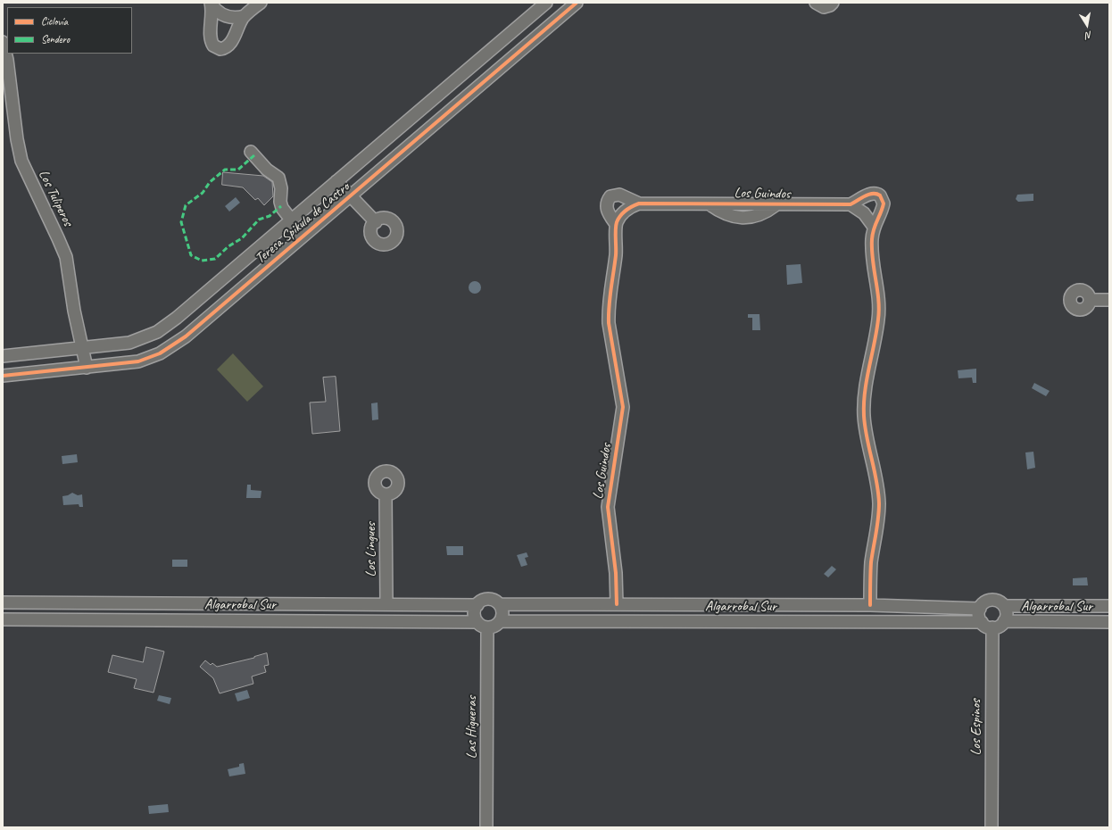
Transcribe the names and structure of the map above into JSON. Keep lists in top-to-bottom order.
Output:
{
  "streets": {
    "street": [
      "Los Guindos",
      "Los Tuliperos",
      "Teresa Spikula de Castro",
      "Los Lingues",
      "Algarrobal Sur",
      "Las Higueras",
      "Los Espinos"
    ]
  },
  "crossings": [
    ["Los Guindos", "Algarrobal Sur"],
    ["Los Tuliperos", "Teresa Spikula de Castro"],
    ["Los Lingues", "Algarrobal Sur"],
    ["Algarrobal Sur", "Las Higueras"],
    ["Algarrobal Sur", "Los Espinos"]
  ],
  "legend": ["Ciclovía", "Sendero"],
  "north": "bottom"
}
